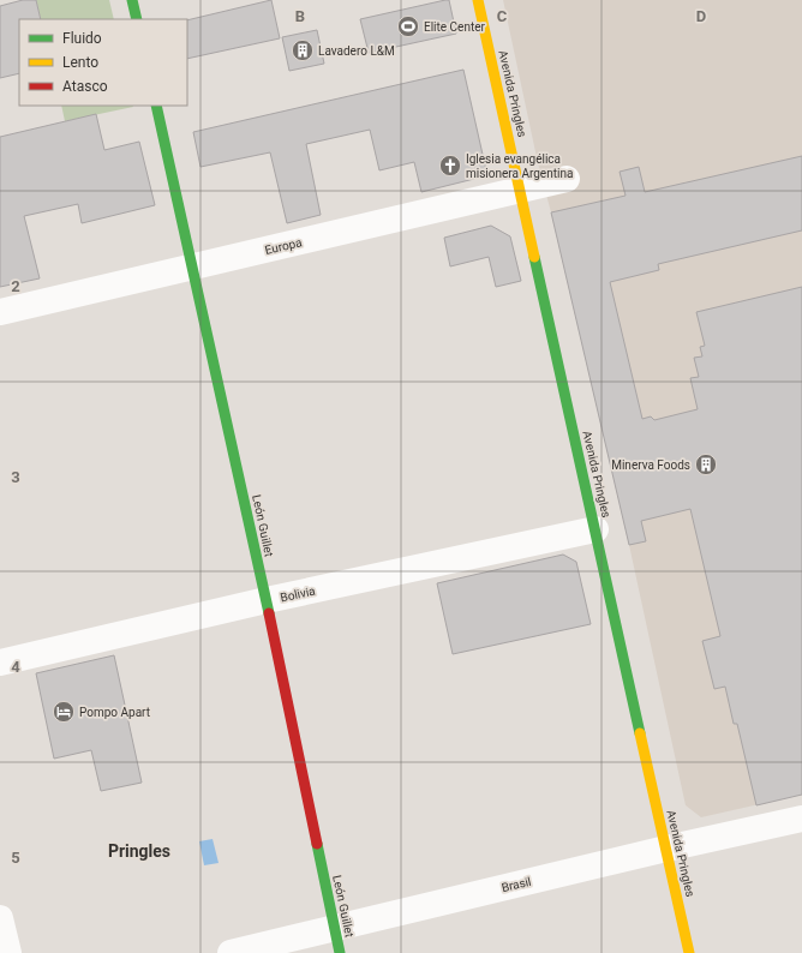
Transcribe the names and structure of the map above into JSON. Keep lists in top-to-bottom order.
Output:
{
  "streets": {
    "main road": ["Avenida Pringles", "León Guillet"],
    "street": ["Europa", "Bolivia", "Brasil"]
  },
  "crossings": [
    ["Avenida Pringles", "Europa"],
    ["Avenida Pringles", "Bolivia"],
    ["Avenida Pringles", "Brasil"],
    ["Europa", "León Guillet"],
    ["León Guillet", "Bolivia"],
    ["León Guillet", "Brasil"]
  ],
  "districts": ["Pringles"],
  "places": {
    "sports": ["Elite Center"],
    "building": ["Lavadero L&M", "Minerva Foods"],
    "church": ["Iglesia evangélica misionera Argentina"],
    "hotel": ["Pompo Apart"]
  },
  "legend": ["Fluido", "Lento", "Atasco"],
  "grid": {
    "columns": ["B", "C", "D"],
    "rows": [
      "2",
      "3",
      "4",
      "5"
    ]
  }
}
